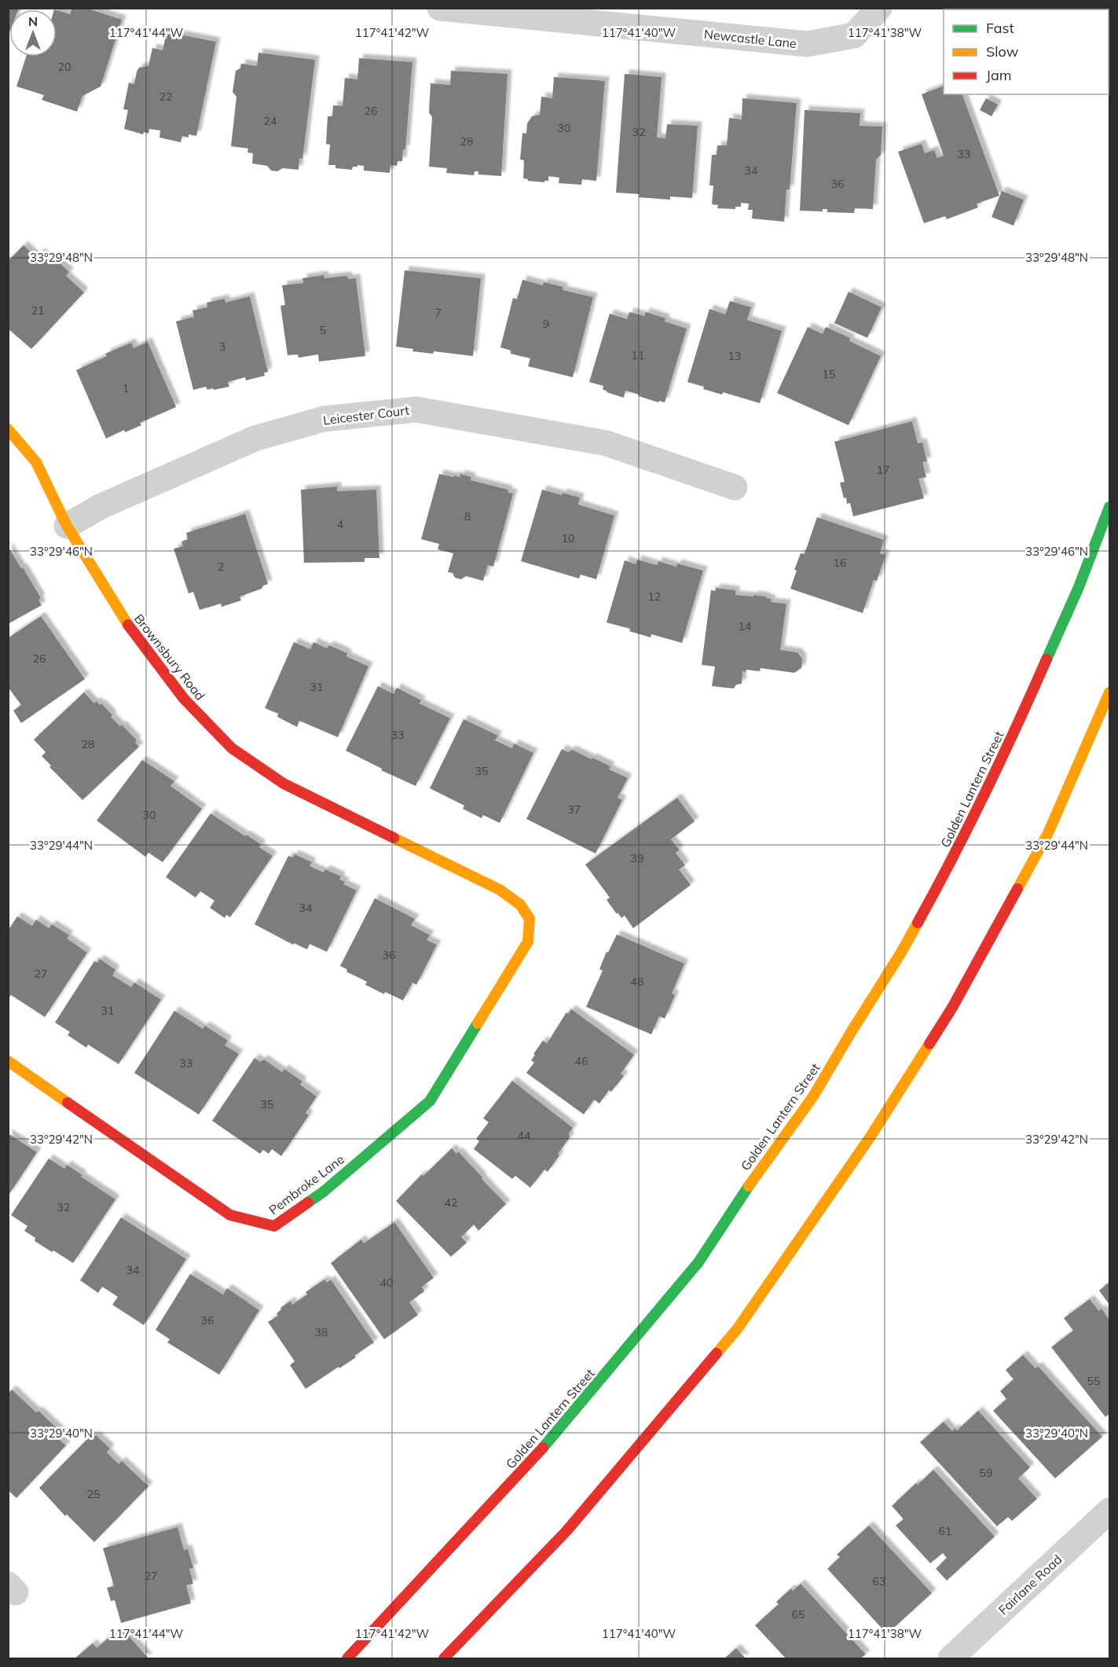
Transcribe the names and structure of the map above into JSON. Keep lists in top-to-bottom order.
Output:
{
  "streets": {
    "main road": ["Brownsbury Road", "Golden Lantern Street", "Pembroke Lane"],
    "street": ["Newcastle Lane", "Leicester Court", "Fairlane Road"]
  },
  "crossings": [
    ["Leicester Court", "Brownsbury Road"],
    ["Brownsbury Road", "Pembroke Lane"]
  ],
  "house_numbers": [
    "20",
    "22",
    "26",
    "24",
    "30",
    "32",
    "28",
    "33",
    "34",
    "36",
    "21",
    "7",
    "9",
    "5",
    "3",
    "11",
    "13",
    "15",
    "1",
    "17",
    "8",
    "4",
    "10",
    "16",
    "2",
    "12",
    "14",
    "26",
    "31",
    "33",
    "28",
    "35",
    "37",
    "30",
    "39",
    "34",
    "36",
    "27",
    "48",
    "31",
    "46",
    "33",
    "35",
    "44",
    "42",
    "32",
    "34",
    "40",
    "36",
    "38",
    "55",
    "59",
    "25",
    "61",
    "27",
    "63",
    "65"
  ],
  "legend": ["Fast", "Slow", "Jam"],
  "north": "top",
  "coordinates": [
    "117°41'44\"W",
    "117°41'42\"W",
    "117°41'40\"W",
    "117°41'38\"W",
    "33°29'48\"N",
    "33°29'46\"N",
    "33°29'44\"N",
    "33°29'42\"N",
    "33°29'40\"N"
  ]
}
